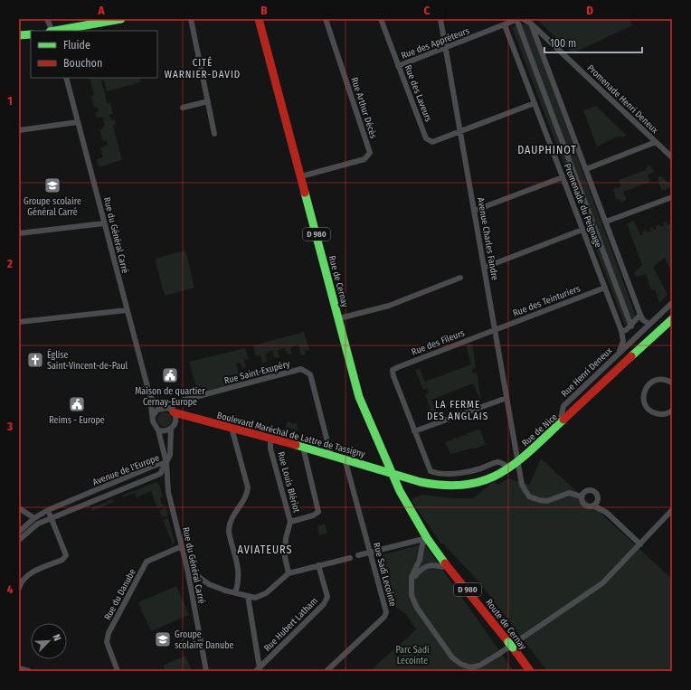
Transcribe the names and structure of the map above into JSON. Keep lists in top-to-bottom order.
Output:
{
  "streets": {
    "main road": [
      "D 980",
      "Rue de Cernay",
      "Rue de Nice",
      "Boulevard Maréchal de Lattre de Tassigny",
      "Route de Cernay"
    ],
    "street": [
      "Rue des Appréteurs",
      "Rue des Laveurs",
      "Promenade Henri Deneux",
      "Rue Arthur Décès",
      "Promenade du Peignage",
      "Rue du Général Carré",
      "Avenue Charles Fandre",
      "Rue des Teinturiers",
      "Rue des Fileurs",
      "Rue Saint-Exupéry",
      "Rue Henri Deneux",
      "Avenue de l'Europe",
      "Rue Louis Blériot",
      "Rue Sadi Lecointe",
      "Rue du Danube",
      "Rue Hubert Latham"
    ]
  },
  "crossings": [
    ["Rue des Appréteurs", "Rue des Laveurs"],
    ["Rue des Appréteurs", "Promenade du Peignage"],
    ["Rue des Appréteurs", "Avenue Charles Fandre"],
    ["Rue des Laveurs", "Avenue Charles Fandre"],
    ["Promenade Henri Deneux", "Promenade du Peignage"],
    ["Rue Arthur Décès", "Rue de Cernay"],
    ["Promenade du Peignage", "Rue des Teinturiers"],
    ["Promenade du Peignage", "Rue Henri Deneux"],
    ["Rue du Général Carré", "Rue Saint-Exupéry"],
    ["Rue du Général Carré", "Boulevard Maréchal de Lattre de Tassigny"],
    ["Rue du Général Carré", "Avenue de l'Europe"],
    ["Rue du Général Carré", "Rue du Danube"],
    ["Avenue Charles Fandre", "Rue des Teinturiers"],
    ["Avenue Charles Fandre", "Rue des Fileurs"],
    ["Avenue Charles Fandre", "Rue de Nice"],
    ["Rue de Cernay", "Rue de Nice"],
    ["Rue de Cernay", "Boulevard Maréchal de Lattre de Tassigny"],
    ["Rue de Cernay", "Route de Cernay"],
    ["Rue des Teinturiers", "Rue des Fileurs"],
    ["Rue Saint-Exupéry", "Boulevard Maréchal de Lattre de Tassigny"],
    ["Rue Henri Deneux", "Rue de Nice"],
    ["Rue de Nice", "Boulevard Maréchal de Lattre de Tassigny"],
    ["Boulevard Maréchal de Lattre de Tassigny", "Rue Louis Blériot"],
    ["Boulevard Maréchal de Lattre de Tassigny", "Rue Sadi Lecointe"]
  ],
  "districts": [
    "CITÉ WARNIER-DAVID",
    "DAUPHINOT",
    "LA FERME DES ANGLAIS",
    "AVIATEURS"
  ],
  "parks": ["Parc Sadi Lecointe"],
  "places": {
    "school or university": ["Groupe scolaire Général Carré", "Groupe scolaire Danube"],
    "church": ["Église Saint-Vincent-de-Paul"],
    "public building": ["Maison de quartier Cernay-Europe", "Reims - Europe"]
  },
  "legend": ["Fluide", "Bouchon"],
  "scale_bar": "100 m",
  "north": "top right",
  "grid": {
    "columns": [
      "A",
      "B",
      "C",
      "D"
    ],
    "rows": [
      "1",
      "2",
      "3",
      "4"
    ]
  }
}
